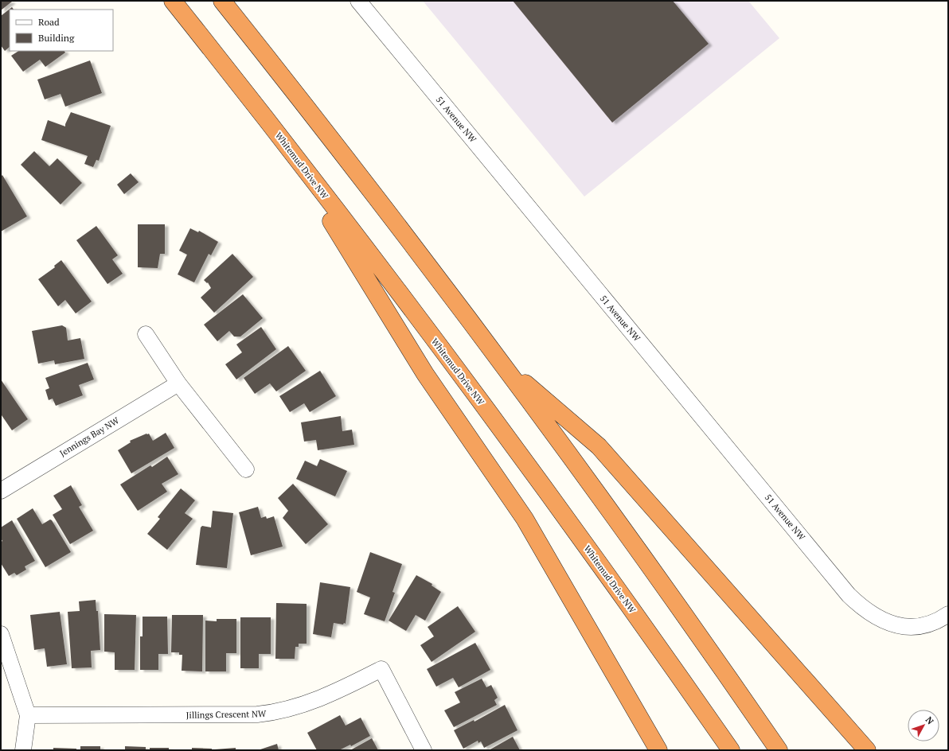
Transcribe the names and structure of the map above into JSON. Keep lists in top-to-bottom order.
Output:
{
  "streets": {
    "highway": ["Whitemud Drive NW"],
    "street": ["51 Avenue NW", "Jennings Bay NW", "Jillings Crescent NW"]
  },
  "legend": ["Road", "Building"],
  "north": "top right"
}
